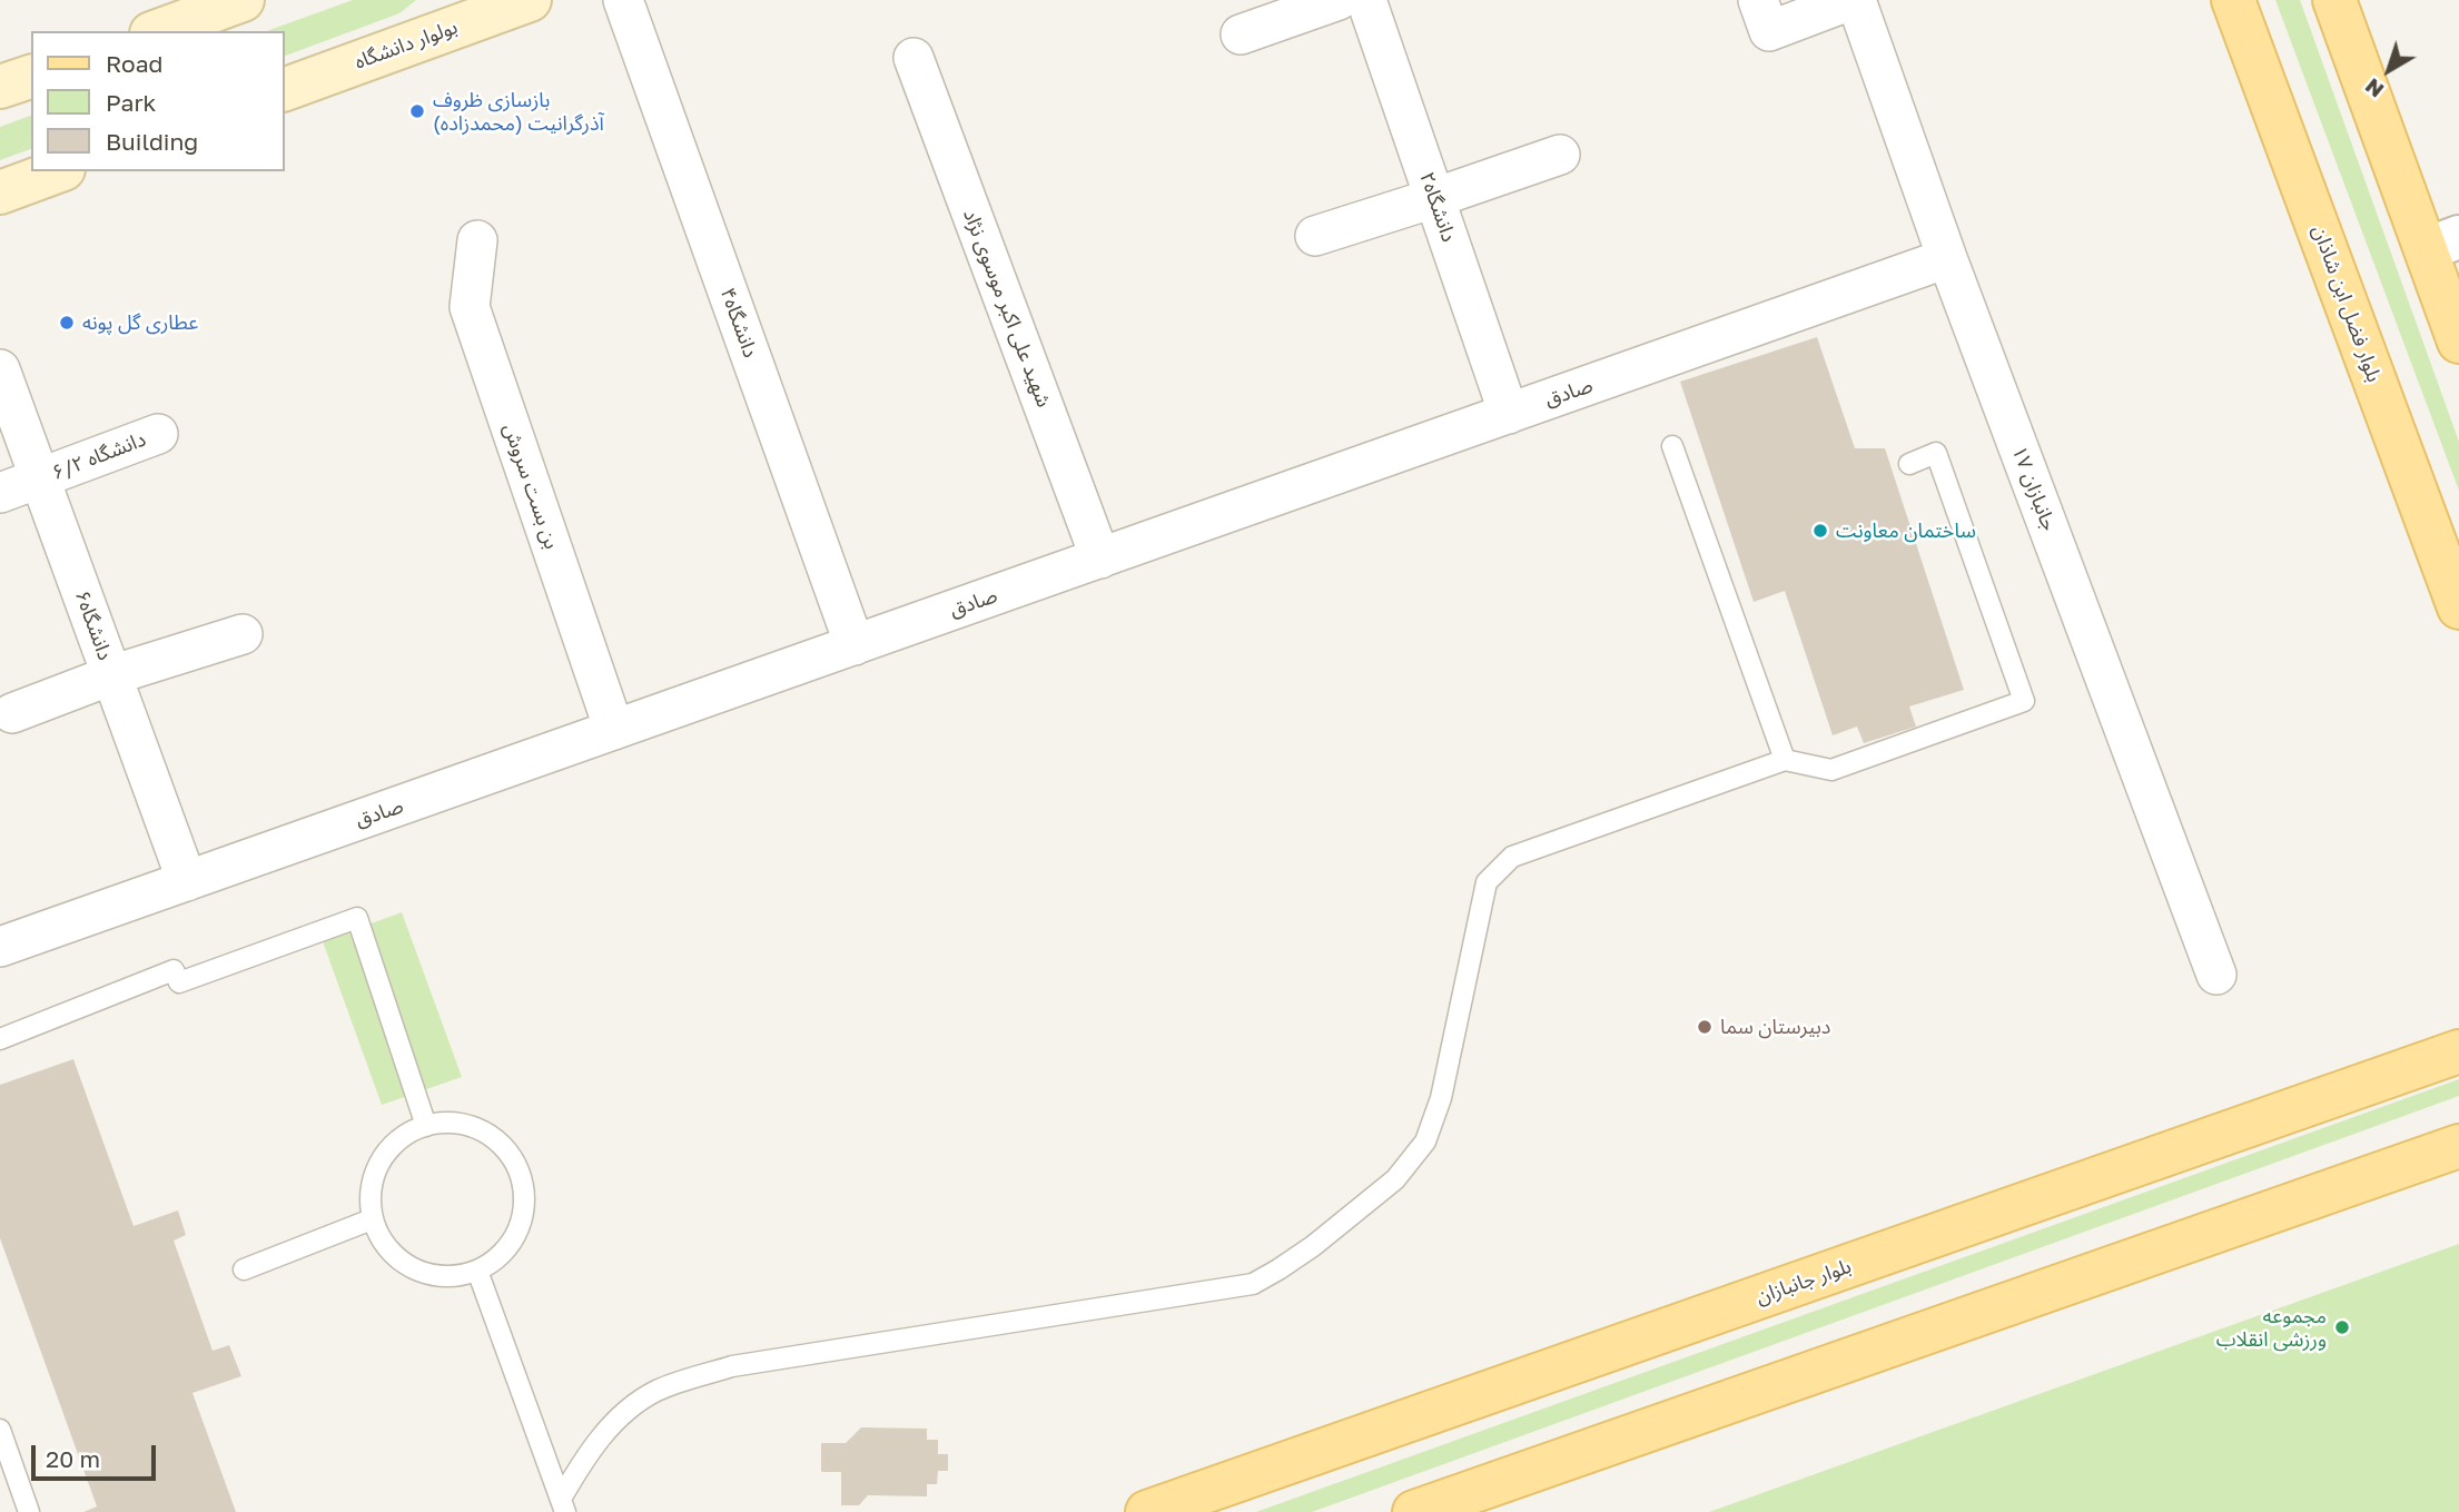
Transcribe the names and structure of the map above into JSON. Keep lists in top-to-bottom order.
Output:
{
  "streets": {
    "main road": ["بولوار دانشگاه", "بلوار فضل ابن شاذان", "بلوار جانبازان"],
    "street": [
      "دانشگاه۲",
      "شهید علی اکبر موسوی نژاد",
      "دانشگاه۴",
      "صادق",
      "دانشگاه ۶/۲",
      "بن بست سروش",
      "جانبازان ۱۷",
      "دانشگاه۶"
    ]
  },
  "crossings": [
    ["دانشگاه۲", "صادق"],
    ["شهید علی اکبر موسوی نژاد", "صادق"],
    ["دانشگاه۴", "صادق"],
    ["صادق", "بن بست سروش"],
    ["صادق", "جانبازان ۱۷"],
    ["صادق", "دانشگاه۶"],
    ["دانشگاه ۶/۲", "دانشگاه۶"]
  ],
  "places": [
    "بازسازی ظروف آذرگرانیت (محمدزاده)",
    "عطاری گل پونه",
    "ساختمان معاونت",
    "دبیرستان سما",
    "مجموعه ورزشی انقلاب"
  ],
  "legend": ["Road", "Park", "Building"],
  "scale_bar": "20 m",
  "north": "bottom left"
}
